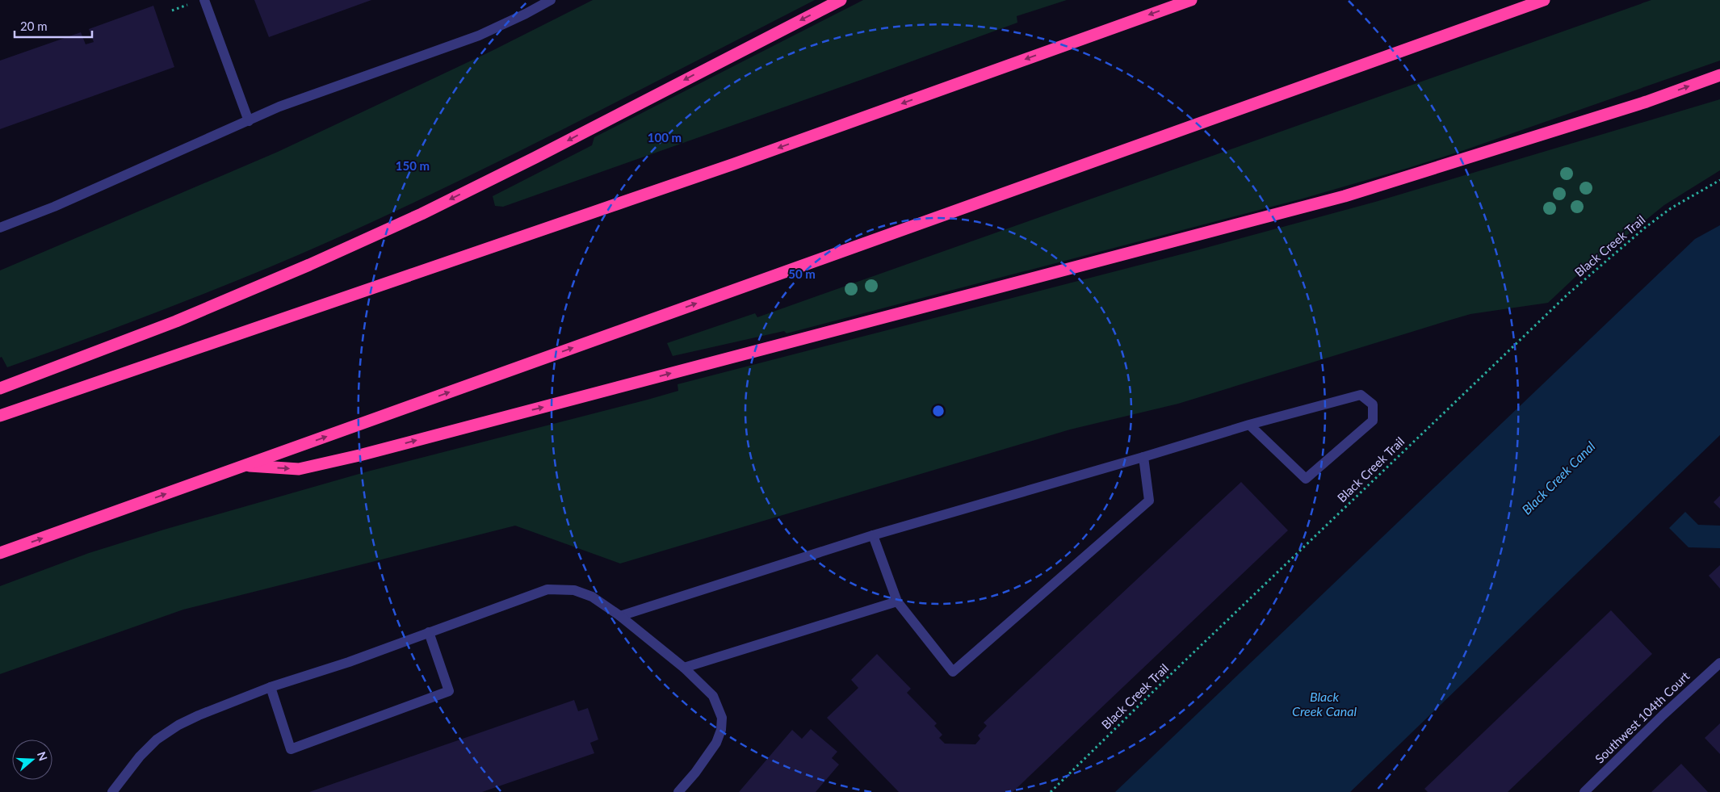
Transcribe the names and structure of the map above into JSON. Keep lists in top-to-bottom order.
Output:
{
  "streets": {
    "street": ["Southwest 104th Court"],
    "path": ["Black Creek Trail"]
  },
  "water": ["Black Creek Canal"],
  "scale_bar": "20 m",
  "north": "right",
  "rings": ["100 m", "150 m", "50 m"]
}
